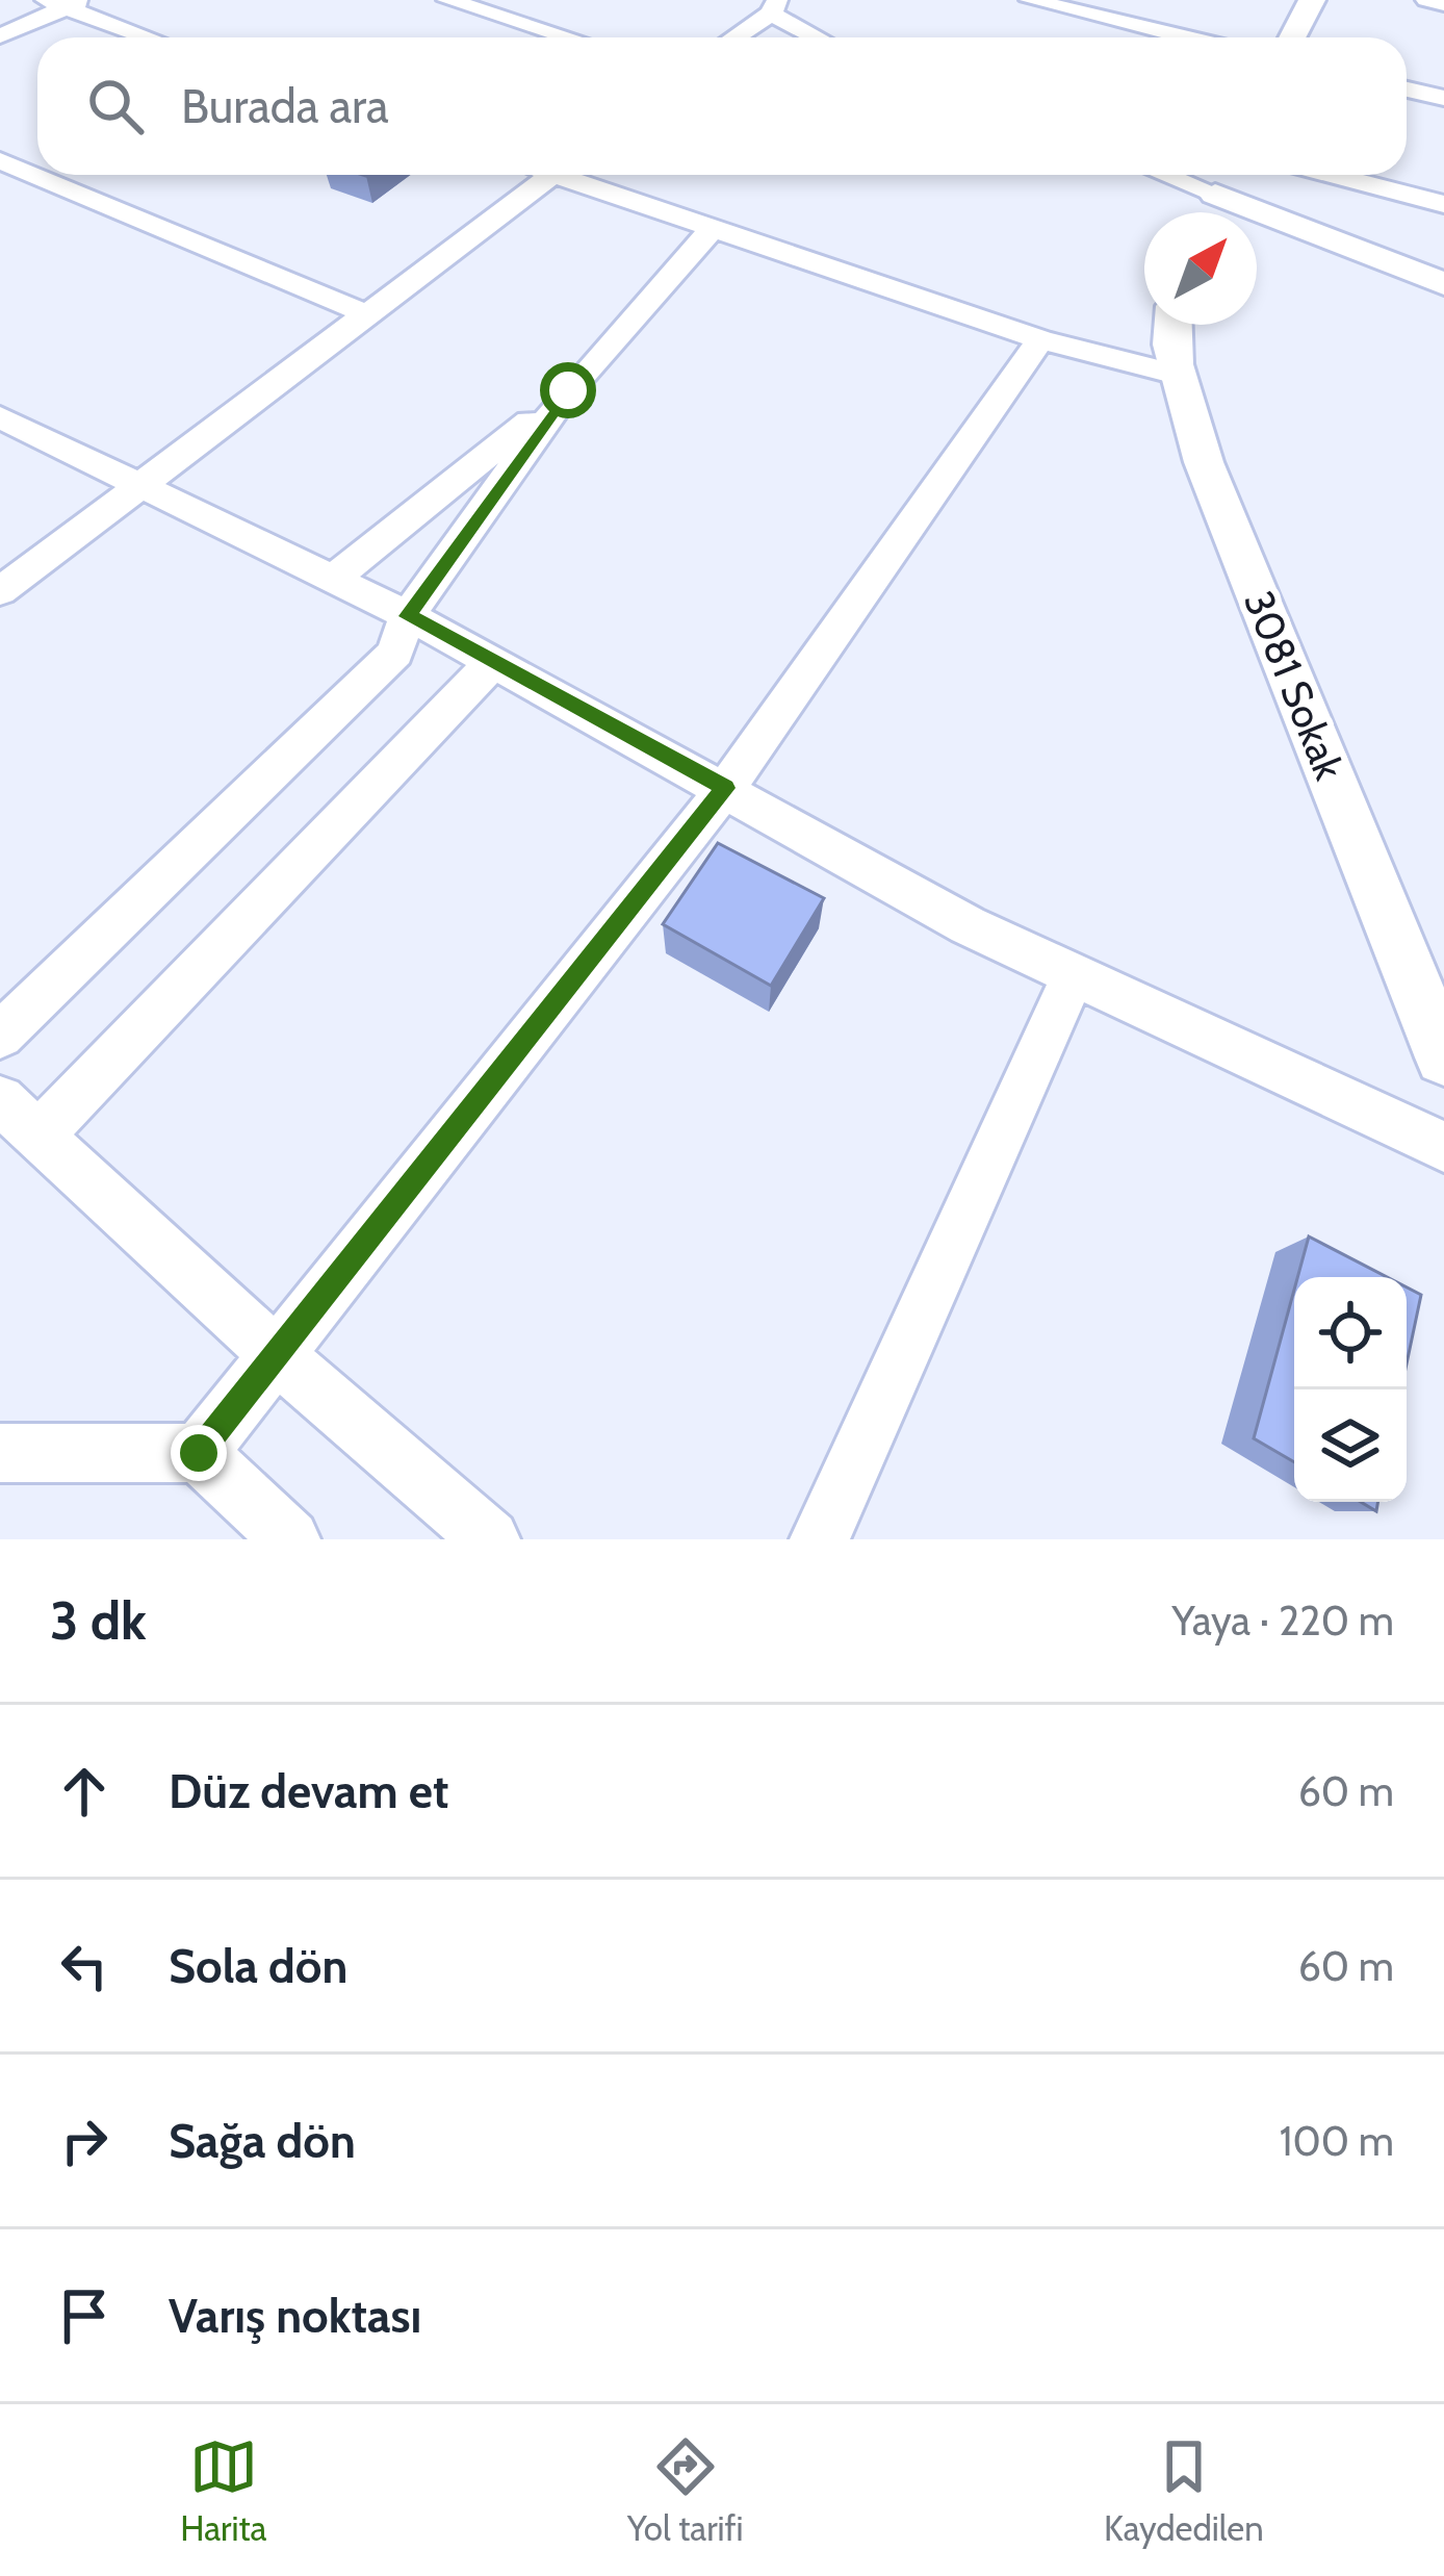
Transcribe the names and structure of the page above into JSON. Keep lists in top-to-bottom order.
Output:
{
  "streets": {
    "street": ["3081 Sokak"]
  },
  "north": "top right",
  "page": {
    "search": "Burada ara",
    "heading": ["3 dk", "Yaya · 220 m"],
    "list": [
      ["Düz devam et", "60 m"],
      ["Sola dön", "60 m"],
      ["Sağa dön", "100 m"],
      "Varış noktası"
    ],
    "nav": ["Harita", "Yol tarifi", "Kaydedilen"]
  }
}
